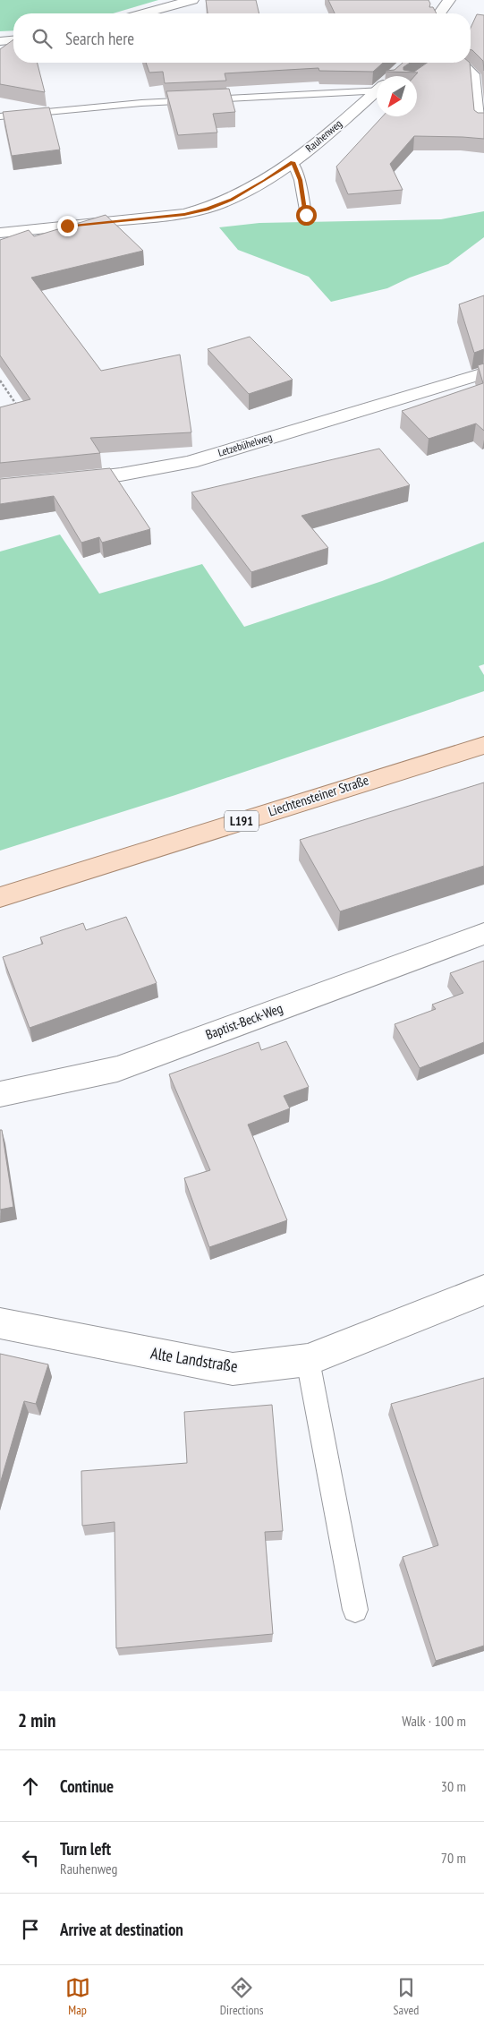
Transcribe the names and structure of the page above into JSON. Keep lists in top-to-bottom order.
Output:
{
  "streets": {
    "main road": ["Liechtensteiner Straße", "L191"],
    "street": [
      "Rauhenweg",
      "Letzebühelweg",
      "Baptist-Beck-Weg",
      "Alte Landstraße"
    ]
  },
  "north": "bottom left",
  "page": {
    "search": "Search here",
    "heading": ["2 min", "Walk · 100 m"],
    "list": [
      ["Continue", "30 m"],
      ["Turn left", "Rauhenweg", "70 m"],
      "Arrive at destination"
    ],
    "nav": ["Map", "Directions", "Saved"]
  }
}
